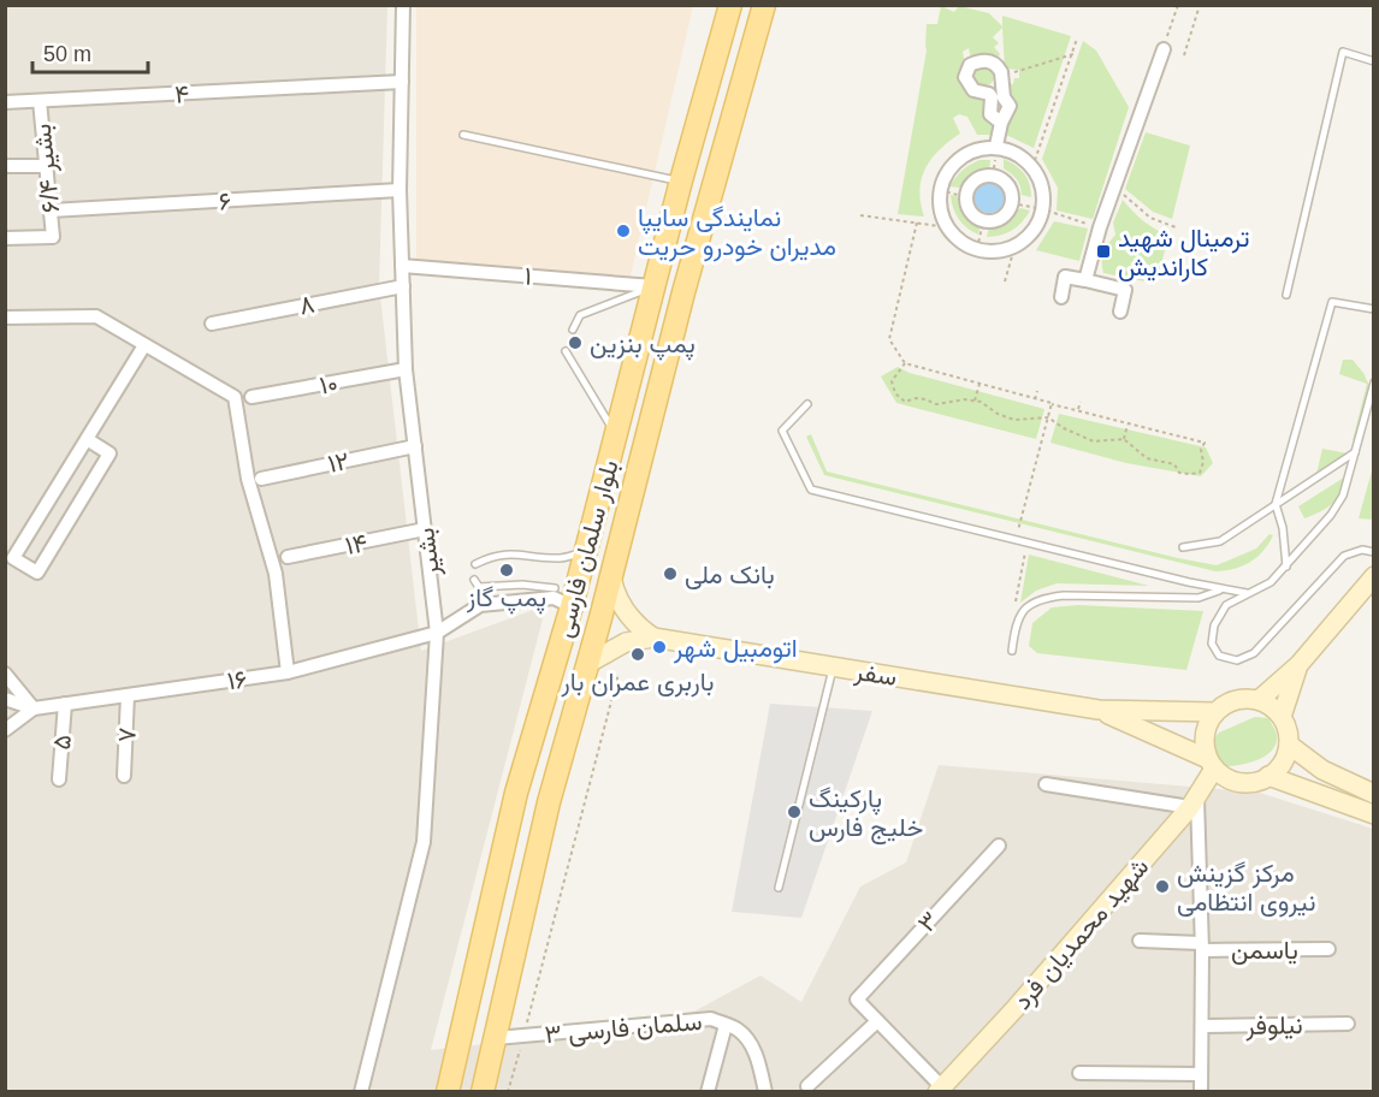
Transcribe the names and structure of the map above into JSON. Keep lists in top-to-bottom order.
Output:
{
  "streets": {
    "main road": ["بلوار سلمان فارسی", "سفر", "شهید محمدیان فرد"],
    "street": [
      "۴",
      "بشیر ۶/۴",
      "۶",
      "۱",
      "۸",
      "۱۰",
      "۱۲",
      "۱۴",
      "بشیر",
      "۱۶",
      "۷",
      "۵",
      "۳",
      "یاسمن",
      "نیلوفر",
      "۳ سلمان فارسی"
    ]
  },
  "crossings": [
    ["۴", "بشیر ۶/۴"],
    ["۴", "بشیر"],
    ["بشیر ۶/۴", "۶"],
    ["۶", "بشیر"],
    ["۱", "بلوار سلمان فارسی"],
    ["۱", "بشیر"],
    ["۸", "بشیر"],
    ["۱۰", "بشیر"],
    ["۱۲", "بشیر"],
    ["۱۴", "بشیر"],
    ["بلوار سلمان فارسی", "سفر"],
    ["بلوار سلمان فارسی", "۱۶"],
    ["بلوار سلمان فارسی", "۳ سلمان فارسی"],
    ["بشیر", "۱۶"],
    ["سفر", "شهید محمدیان فرد"],
    ["۱۶", "۷"],
    ["۱۶", "۵"]
  ],
  "places": {
    "other": [
      "نمایندگی سایپا مدیران خودرو حریت",
      "پمپ بنزین",
      "پمپ گاز",
      "بانک ملی",
      "اتومبیل شهر",
      "باربری عمران بار",
      "پارکینگ خلیج فارس",
      "مرکز گزینش نیروی انتظامی"
    ],
    "transit": ["ترمینال شهید کاراندیش"]
  },
  "scale_bar": "50 m"
}
